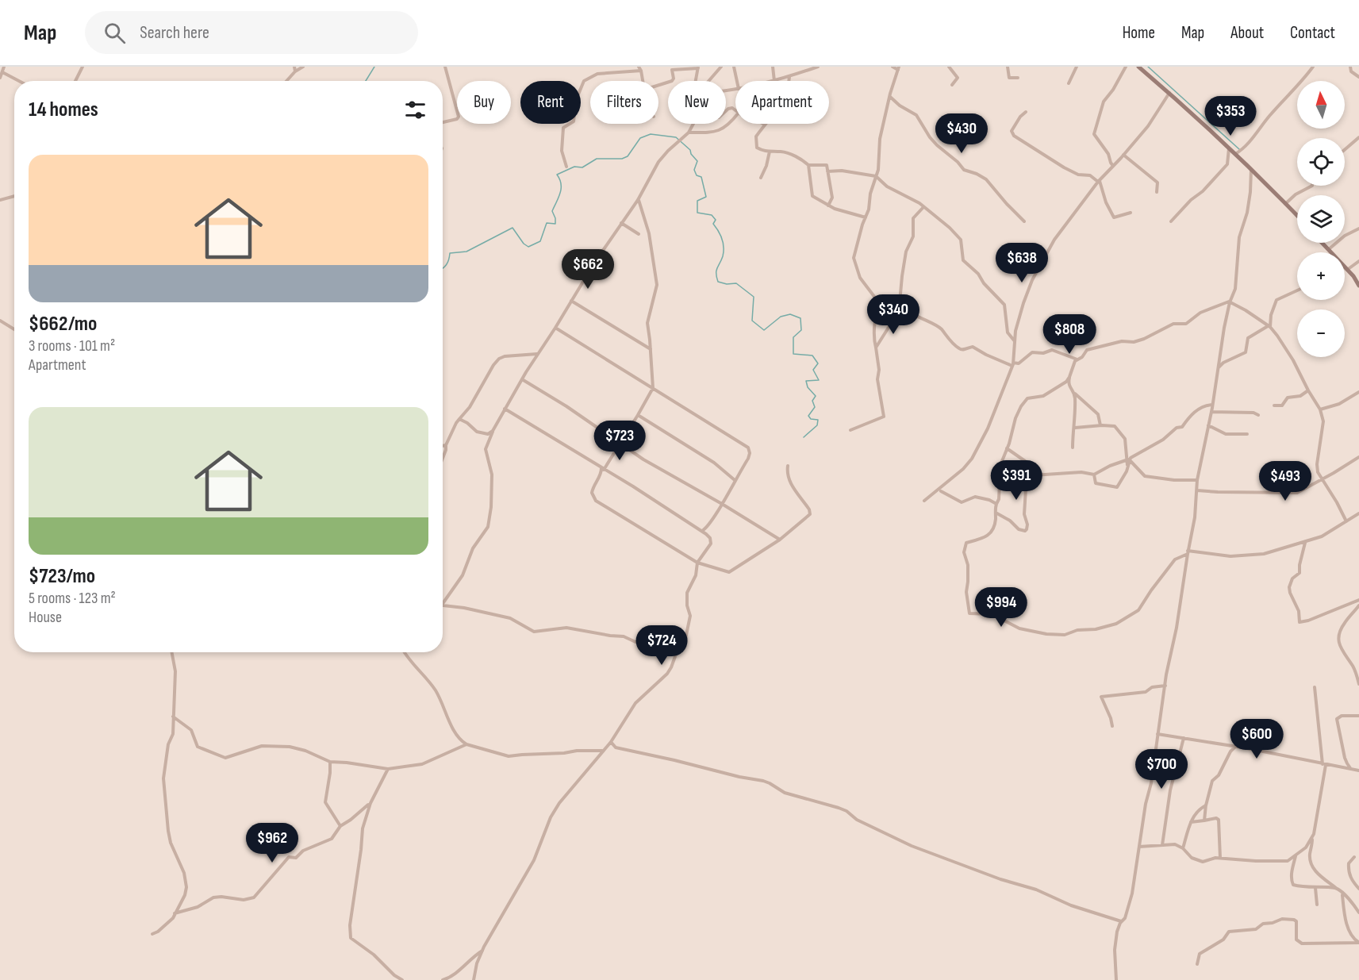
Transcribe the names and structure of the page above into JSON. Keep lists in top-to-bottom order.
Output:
{
  "north": "top",
  "page": {
    "header": "Map",
    "search": "Search here",
    "nav": [
      "Home",
      "Map",
      "About",
      "Contact"
    ],
    "map_buttons": ["+", "−"],
    "chip": [
      "Buy",
      "Rent",
      "Filters",
      "New",
      "Apartment"
    ],
    "heading": "14 homes",
    "price": [
      "$353",
      "$430",
      "$638",
      "$662",
      "$340",
      "$808",
      "$723",
      "$391",
      "$493",
      "$994",
      "$724",
      "$600",
      "$700",
      "$962"
    ],
    "list": [
      {
        "name": "$662/mo",
        "note": "3 rooms · 101 m² · Apartment"
      },
      {
        "name": "$723/mo",
        "note": "5 rooms · 123 m² · House"
      }
    ]
  }
}
